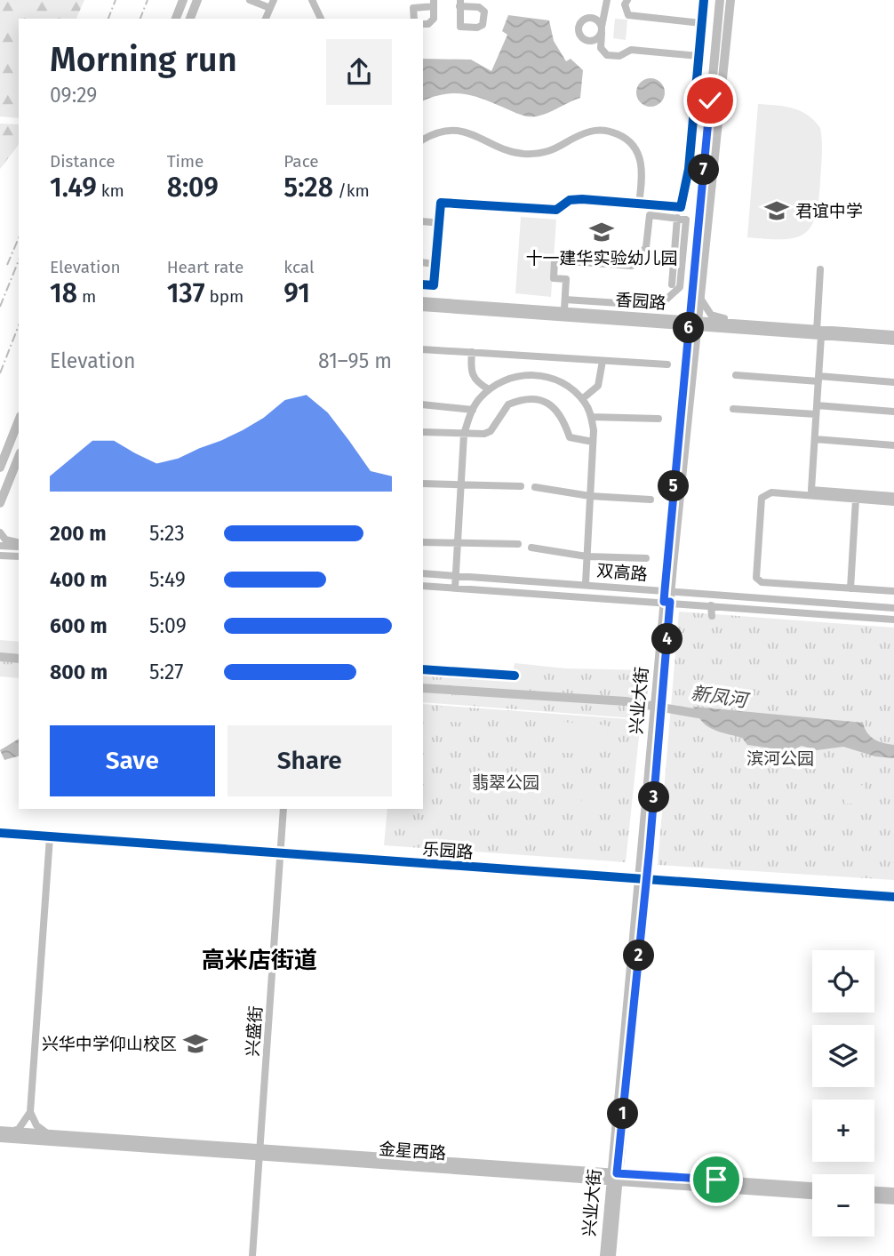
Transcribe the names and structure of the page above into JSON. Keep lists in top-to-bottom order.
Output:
{
  "streets": {
    "main road": ["兴业大街", "金星西路"],
    "street": [
      "香园路",
      "双高路",
      "乐园路",
      "兴盛街"
    ]
  },
  "crossings": [
    ["香园路", "兴业大街"],
    ["双高路", "兴业大街"],
    ["兴业大街", "乐园路"],
    ["兴业大街", "金星西路"],
    ["乐园路", "兴盛街"],
    ["兴盛街", "金星西路"]
  ],
  "districts": ["高米店街道"],
  "water": ["新凤河"],
  "parks": ["滨河公园", "翡翠公园"],
  "places": {
    "school or university": ["君谊中学", "十一建华实验幼儿园", "兴华中学仰山校区"]
  },
  "page": {
    "heading": ["Morning run", "09:29"],
    "stats": [
      ["Distance", "1.49 km"],
      ["Time", "8:09"],
      ["Pace", "5:28 /km"],
      ["Elevation", "18 m"],
      ["Heart rate", "137 bpm"],
      ["kcal", "91"]
    ],
    "pins": [
      "7",
      "6",
      "5",
      "4",
      "3",
      "2",
      "1"
    ],
    "chart": ["Elevation", "81–95 m"],
    "list": [
      {
        "name": "200 m",
        "note": "5:23"
      },
      {
        "name": "400 m",
        "note": "5:49"
      },
      {
        "name": "600 m",
        "note": "5:09"
      },
      {
        "name": "800 m",
        "note": "5:27"
      }
    ],
    "buttons": ["Save", "Share"],
    "map_buttons": ["+", "−"]
  }
}
